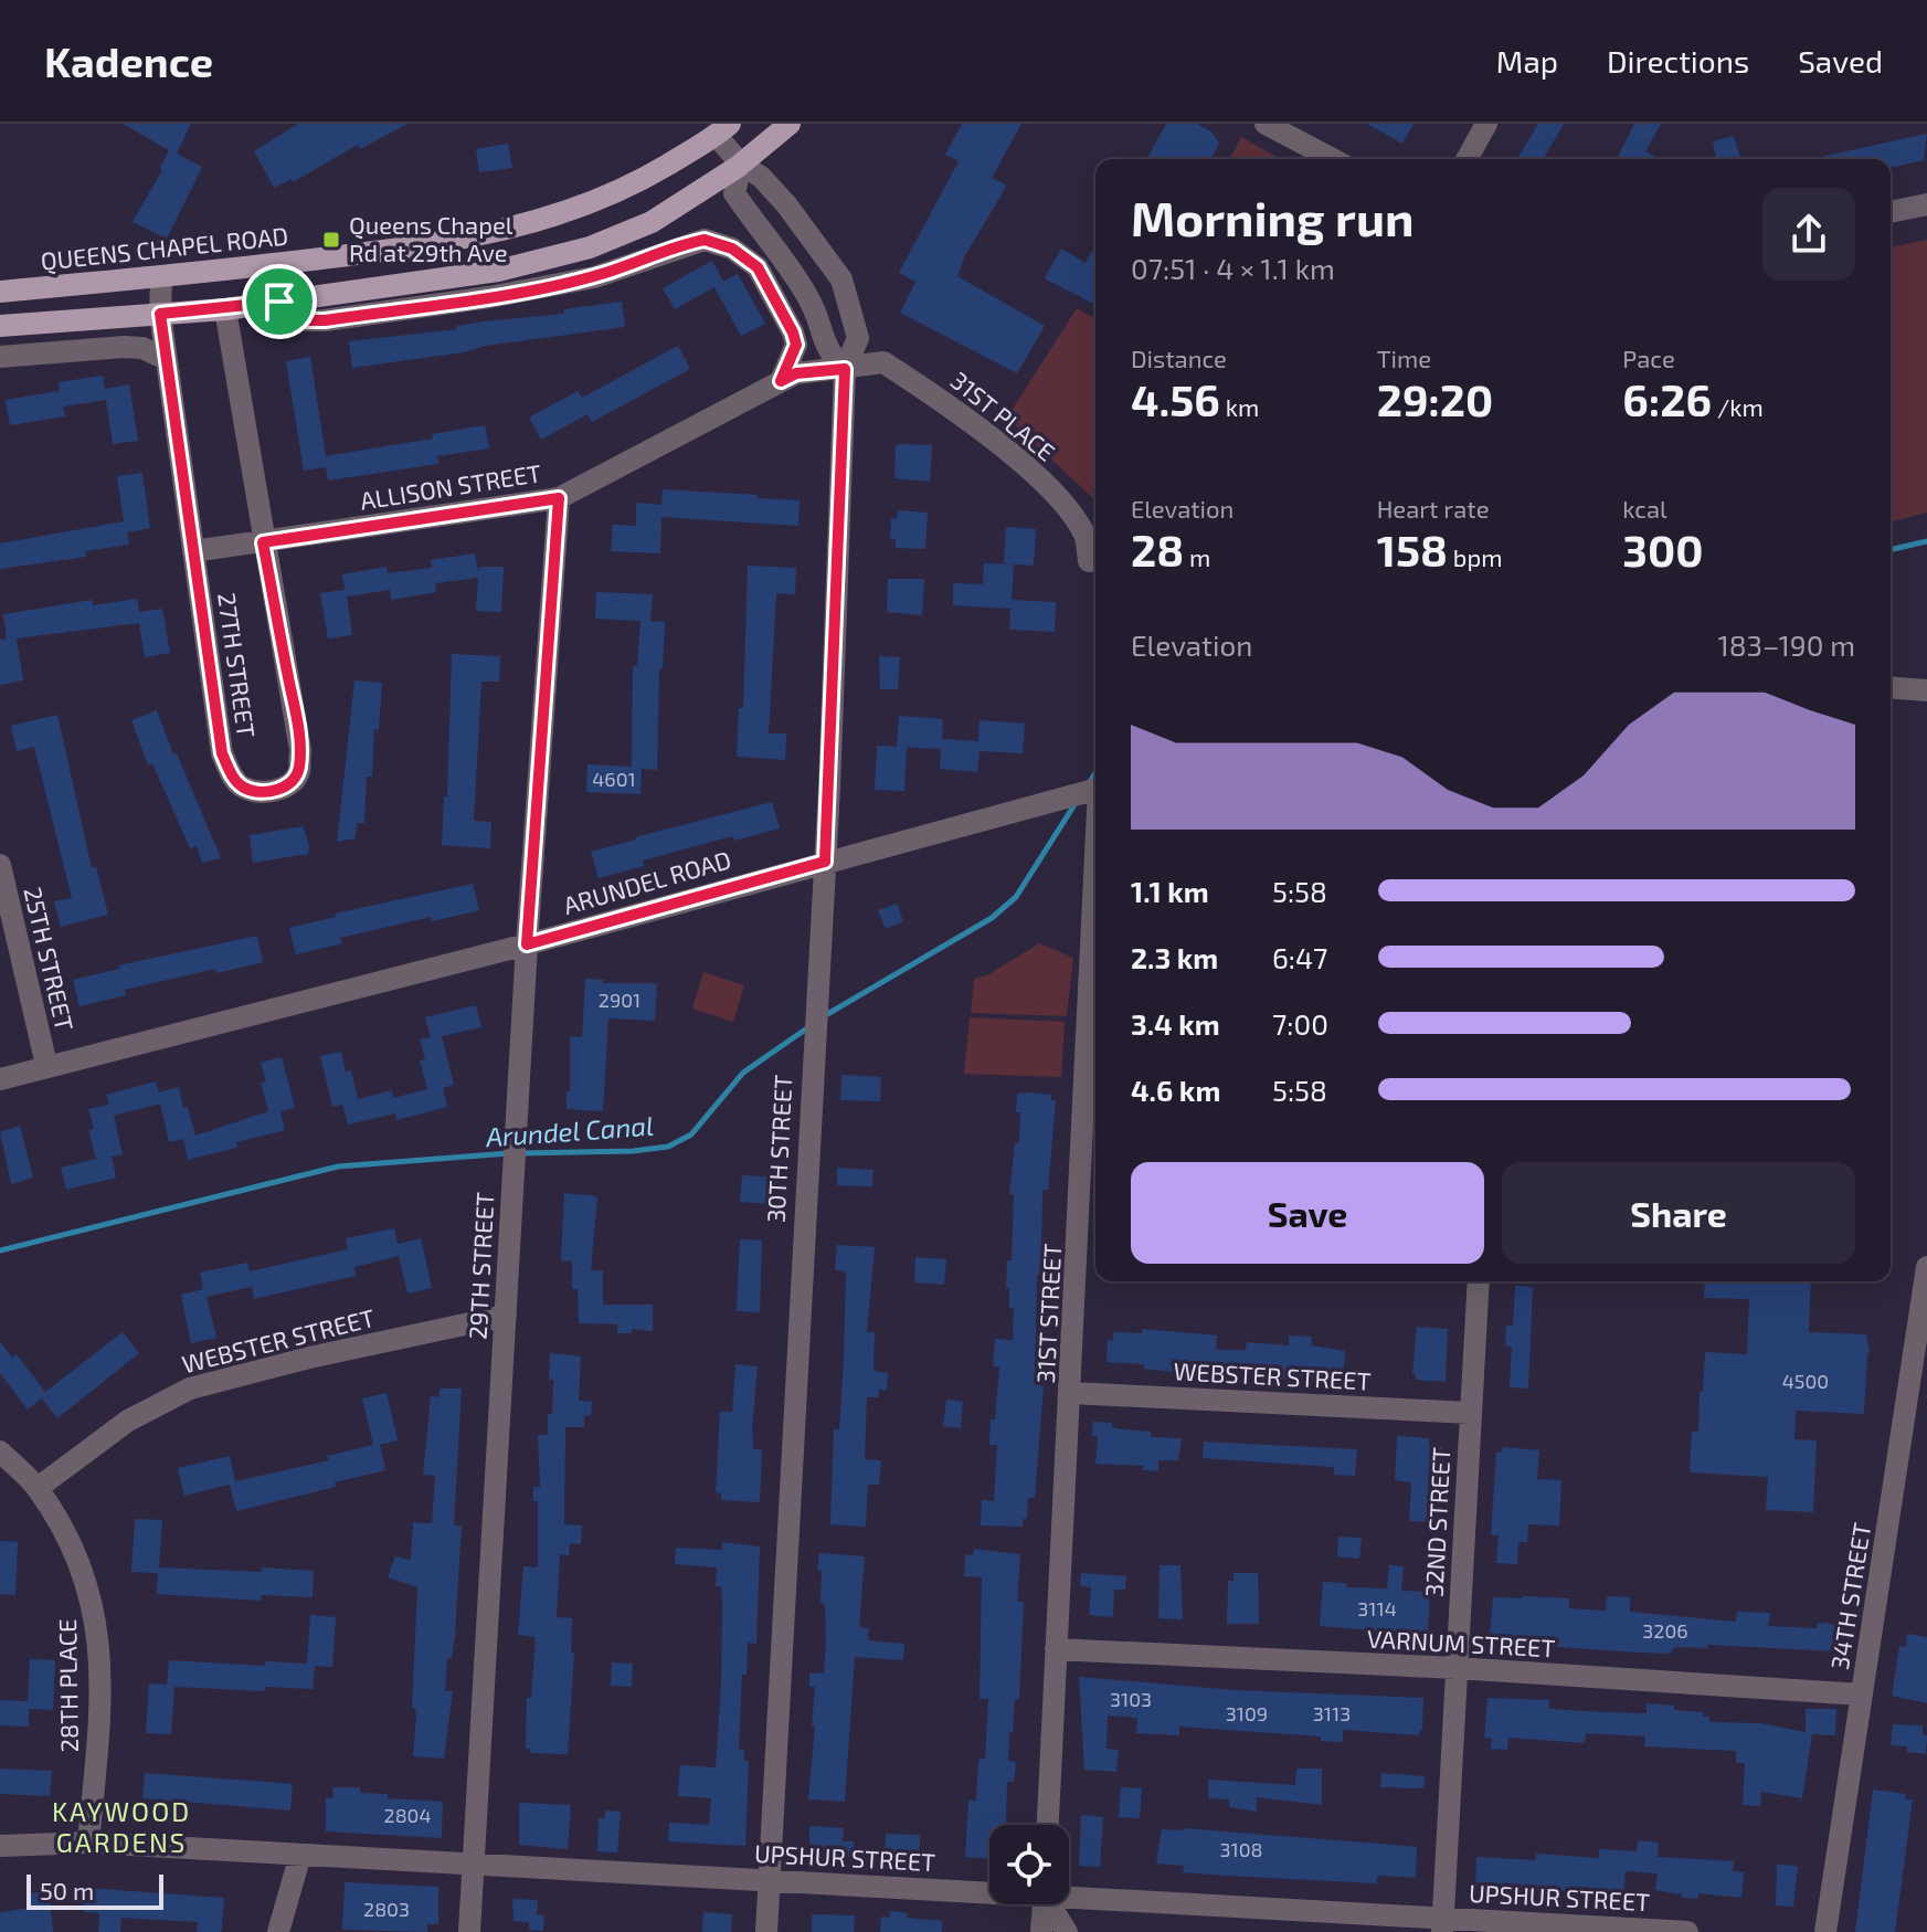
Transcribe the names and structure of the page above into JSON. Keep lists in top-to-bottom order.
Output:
{
  "streets": {
    "main road": ["QUEENS CHAPEL ROAD"],
    "street": [
      "31ST PLACE",
      "ALLISON STREET",
      "27TH STREET",
      "ARUNDEL ROAD",
      "25TH STREET",
      "30TH STREET",
      "29TH STREET",
      "31ST STREET",
      "WEBSTER STREET",
      "32ND STREET",
      "34TH STREET",
      "VARNUM STREET",
      "28TH PLACE",
      "UPSHUR STREET"
    ]
  },
  "crossings": [
    ["QUEENS CHAPEL ROAD", "27TH STREET"],
    ["QUEENS CHAPEL ROAD", "30TH STREET"],
    ["31ST PLACE", "ALLISON STREET"],
    ["31ST PLACE", "30TH STREET"],
    ["ALLISON STREET", "27TH STREET"],
    ["ALLISON STREET", "30TH STREET"],
    ["ALLISON STREET", "29TH STREET"],
    ["ARUNDEL ROAD", "25TH STREET"],
    ["ARUNDEL ROAD", "30TH STREET"],
    ["ARUNDEL ROAD", "29TH STREET"],
    ["30TH STREET", "UPSHUR STREET"],
    ["29TH STREET", "WEBSTER STREET"],
    ["29TH STREET", "UPSHUR STREET"],
    ["31ST STREET", "WEBSTER STREET"],
    ["31ST STREET", "VARNUM STREET"],
    ["WEBSTER STREET", "32ND STREET"],
    ["WEBSTER STREET", "28TH PLACE"],
    ["32ND STREET", "VARNUM STREET"],
    ["32ND STREET", "UPSHUR STREET"],
    ["34TH STREET", "VARNUM STREET"],
    ["28TH PLACE", "UPSHUR STREET"]
  ],
  "districts": ["KAYWOOD GARDENS"],
  "water": ["Arundel Canal"],
  "places": {
    "transit": ["Queens Chapel Rd at 29th Ave"]
  },
  "house_numbers": [
    "4601",
    "2901",
    "4500",
    "3114",
    "3206",
    "3103",
    "3109",
    "3113",
    "2804",
    "3108",
    "2803"
  ],
  "scale_bar": "50 m",
  "page": {
    "header": "Kadence",
    "nav": ["Map", "Directions", "Saved"],
    "heading": ["Morning run", "07:51 · 4 × 1.1 km"],
    "stats": [
      ["Distance", "4.56 km"],
      ["Time", "29:20"],
      ["Pace", "6:26 /km"],
      ["Elevation", "28 m"],
      ["Heart rate", "158 bpm"],
      ["kcal", "300"]
    ],
    "chart": ["Elevation", "183–190 m"],
    "list": [
      {
        "name": "1.1 km",
        "note": "5:58"
      },
      {
        "name": "2.3 km",
        "note": "6:47"
      },
      {
        "name": "3.4 km",
        "note": "7:00"
      },
      {
        "name": "4.6 km",
        "note": "5:58"
      }
    ],
    "buttons": ["Save", "Share"],
    "scale": "50 m"
  }
}
